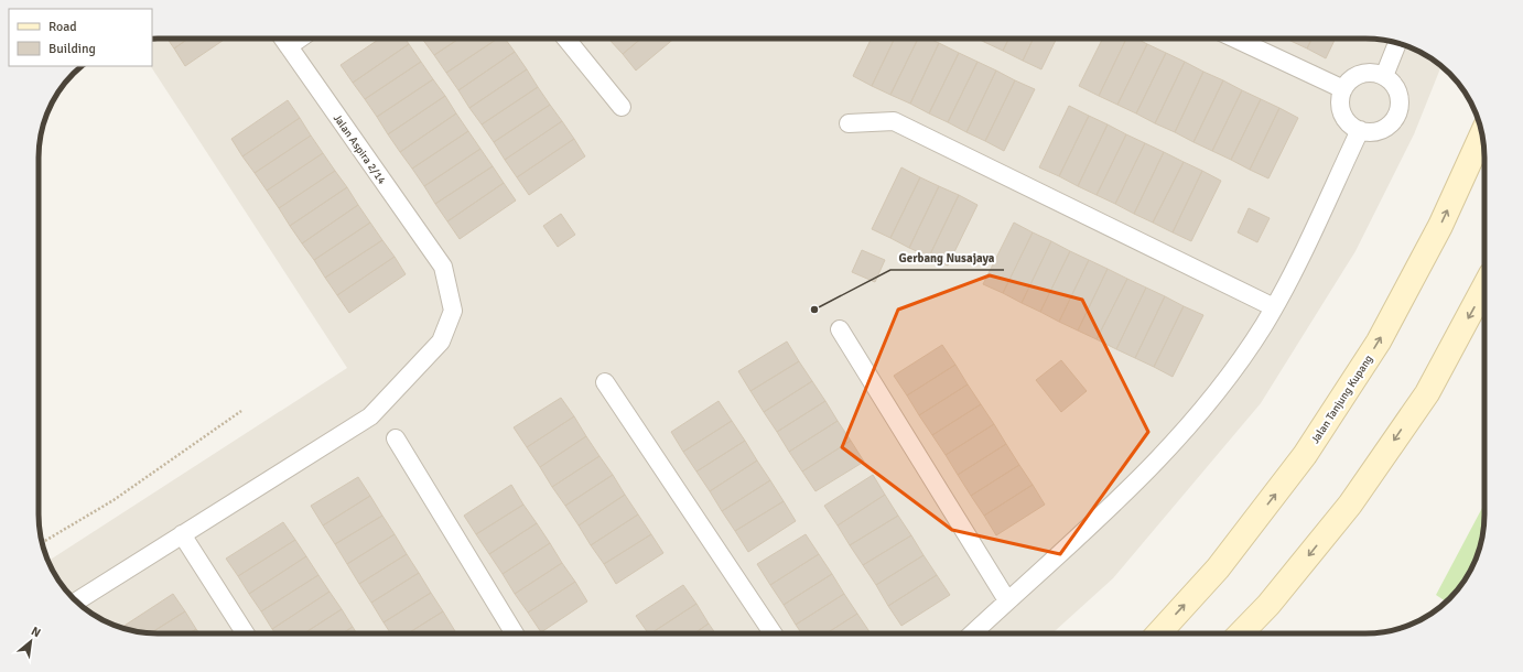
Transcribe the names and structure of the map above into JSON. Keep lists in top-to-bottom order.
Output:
{
  "streets": {
    "main road": ["Jalan Tanjung Kupang"],
    "street": ["Jalan Aspira 2/14"]
  },
  "places": ["Gerbang Nusajaya"],
  "legend": ["Road", "Building"],
  "north": "top right"
}
